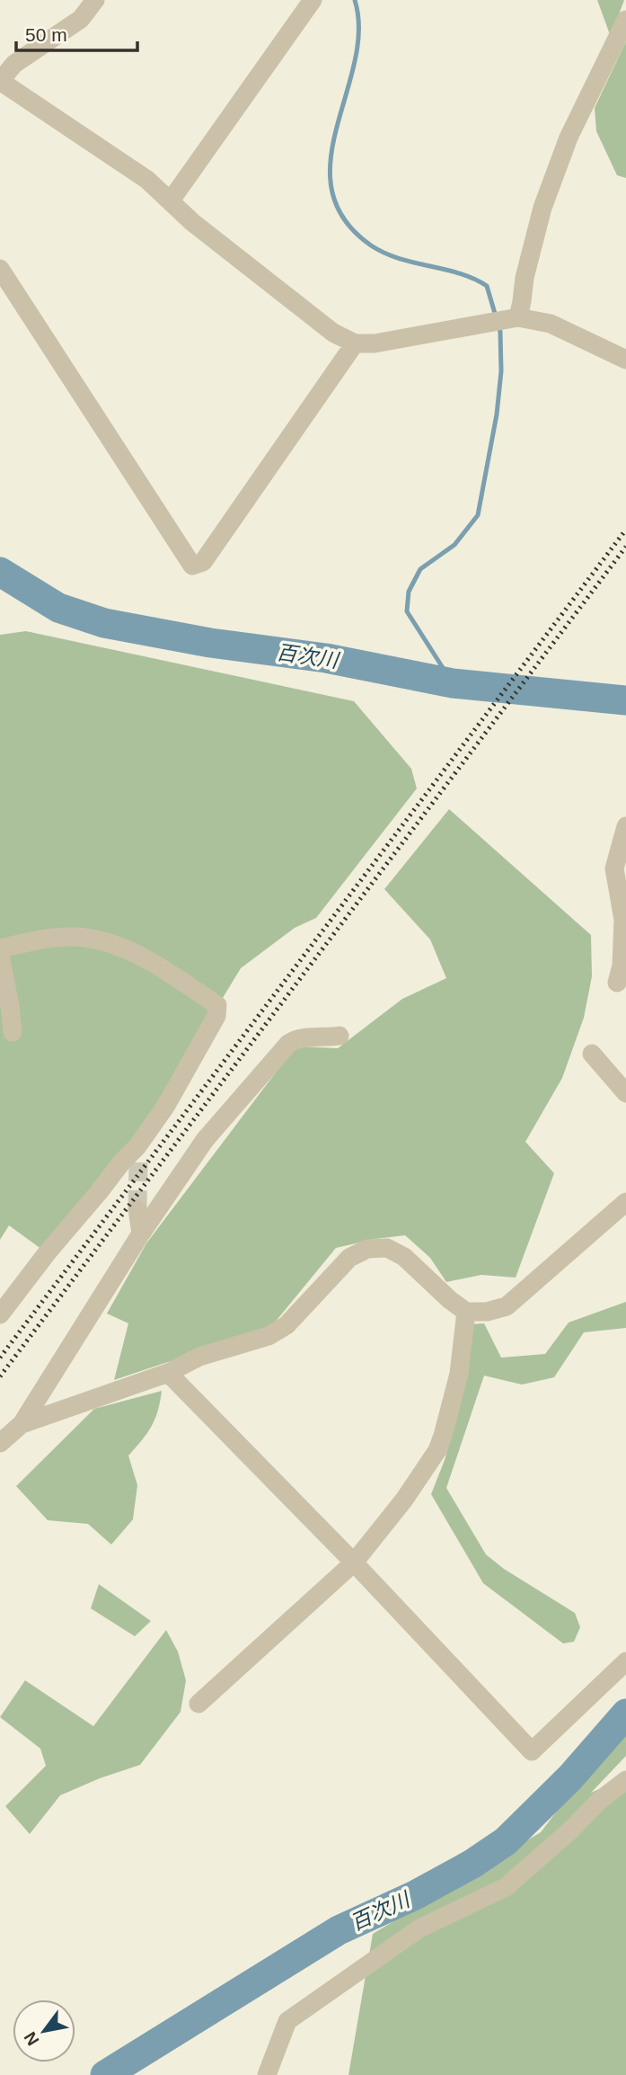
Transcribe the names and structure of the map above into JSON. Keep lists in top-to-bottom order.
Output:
{
  "water": ["百次川"],
  "scale_bar": "50 m",
  "north": "bottom left"
}
